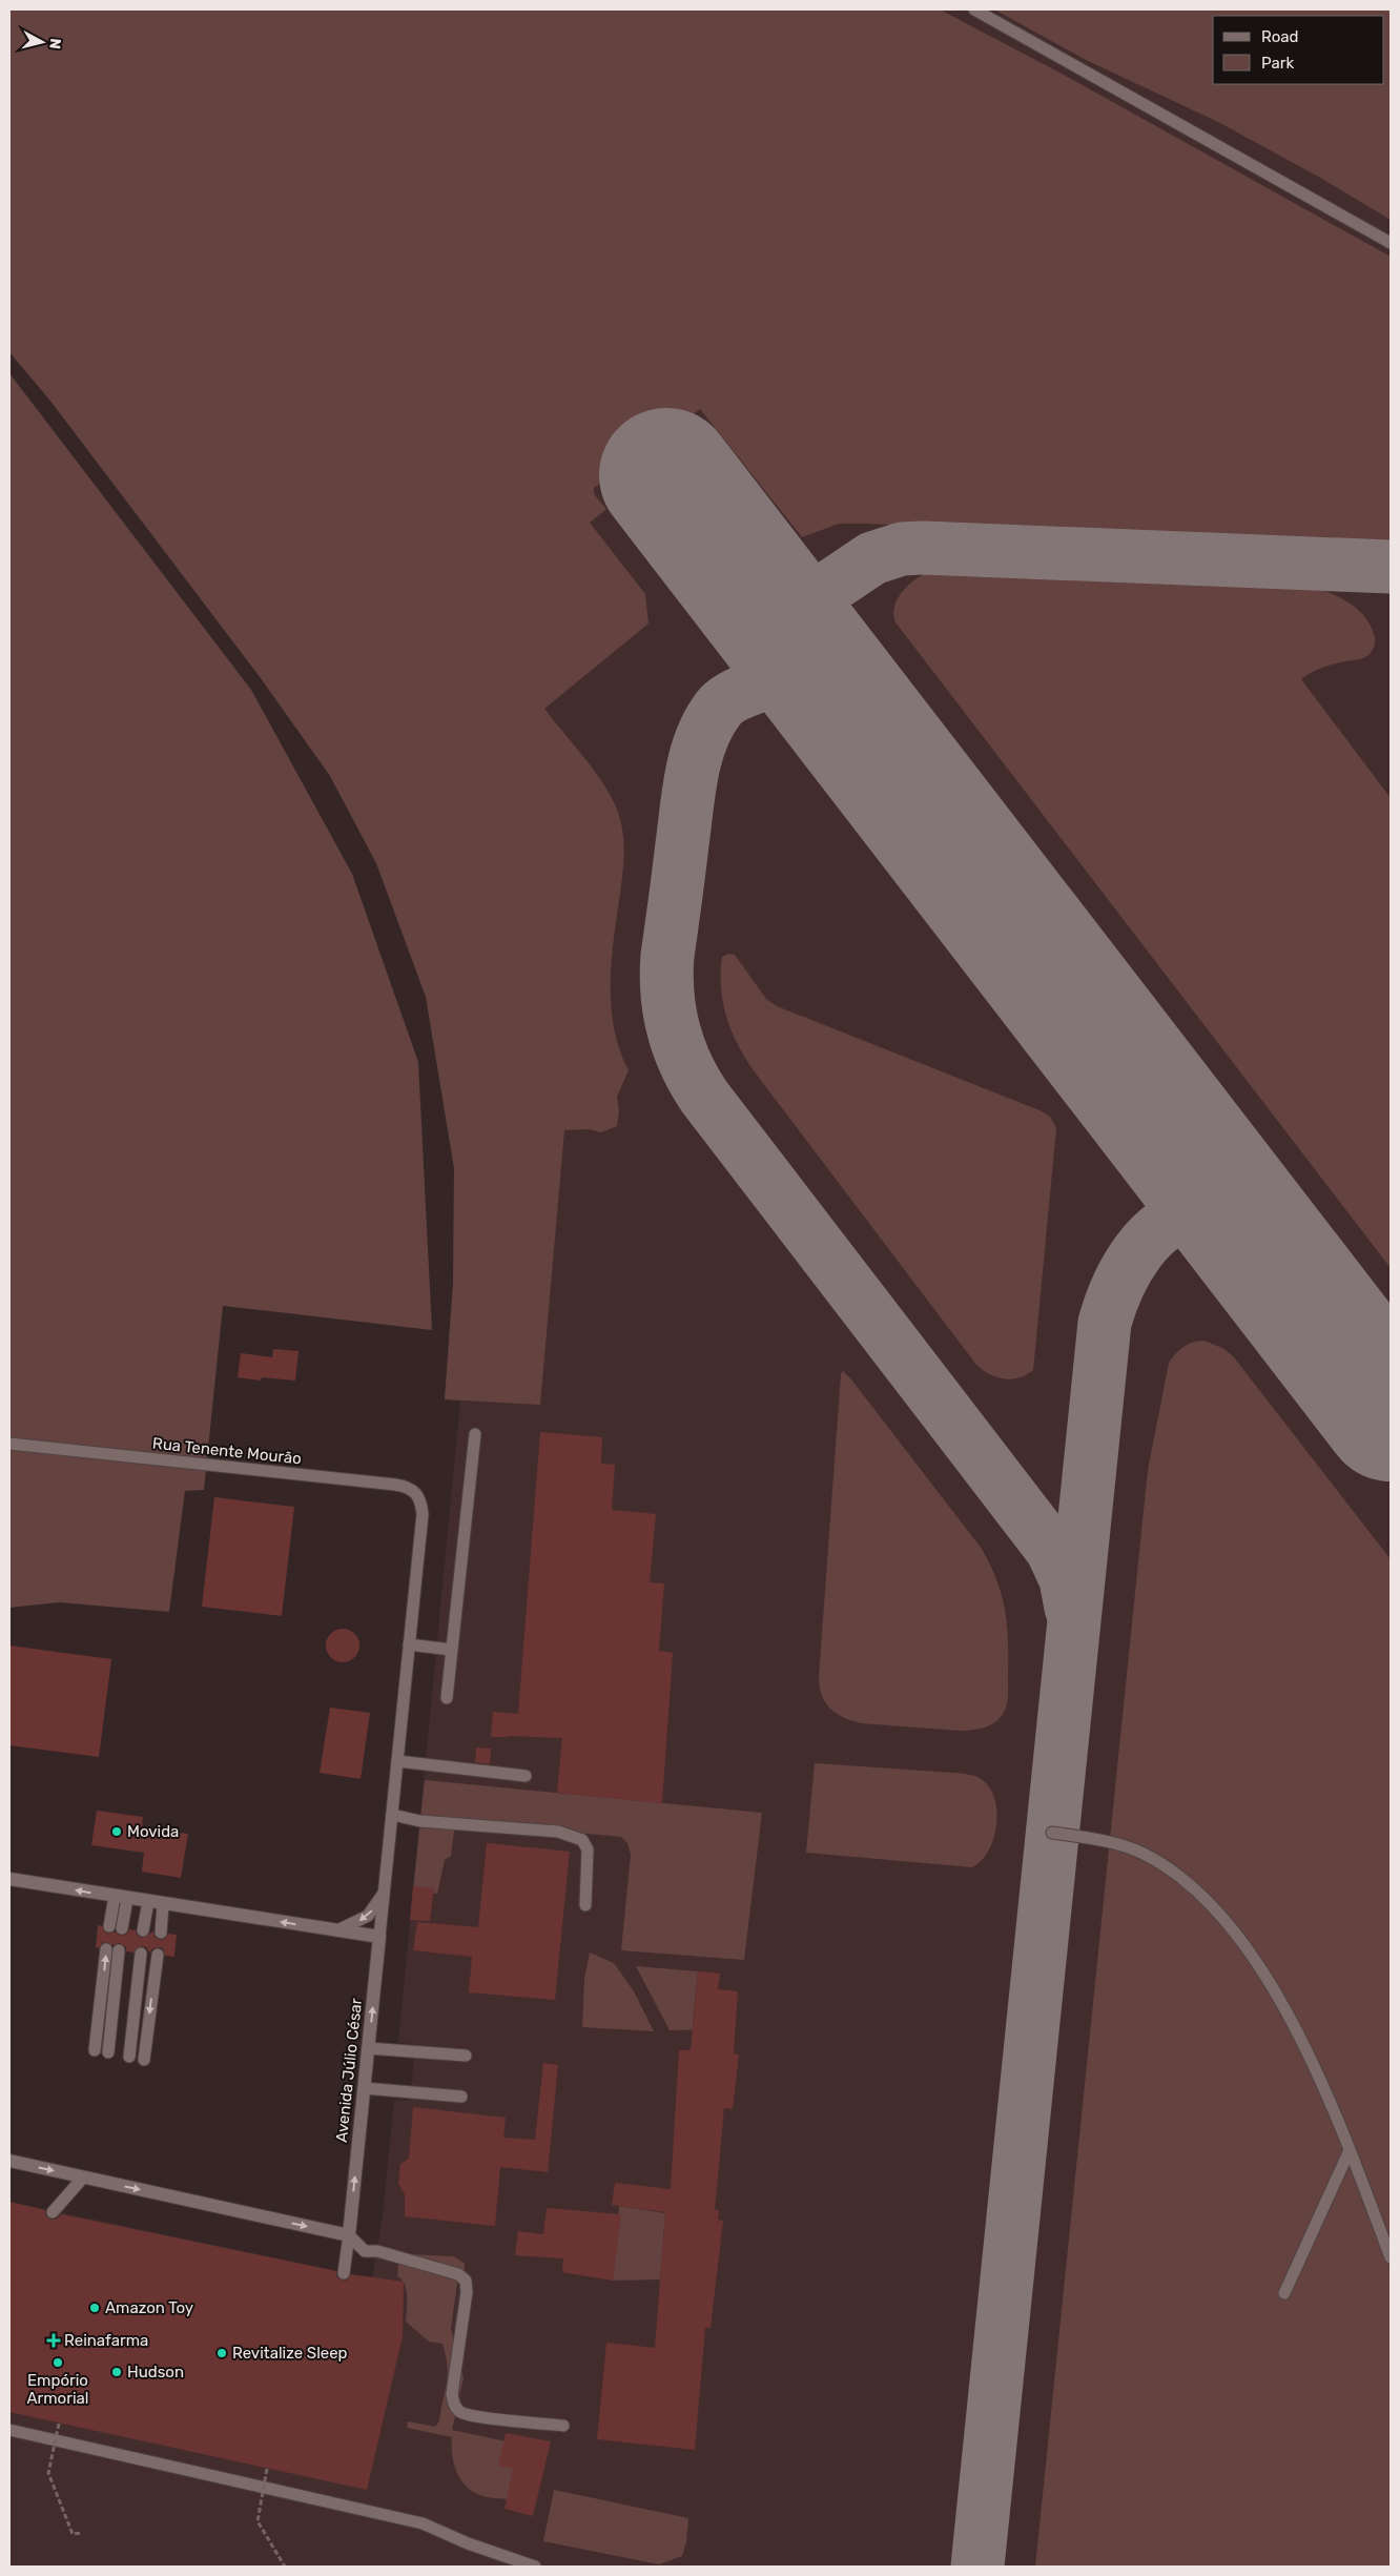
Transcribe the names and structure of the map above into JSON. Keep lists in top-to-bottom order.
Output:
{
  "streets": {
    "street": ["Avenida Júlio César"],
    "lane": ["Rua Tenente Mourão"]
  },
  "one_way": ["Avenida Júlio César"],
  "places": {
    "other": [
      "Movida",
      "Amazon Toy",
      "Revitalize Sleep",
      "Empório Armorial",
      "Hudson"
    ],
    "health": ["Reinafarma"]
  },
  "legend": ["Road", "Park"],
  "north": "right"
}
